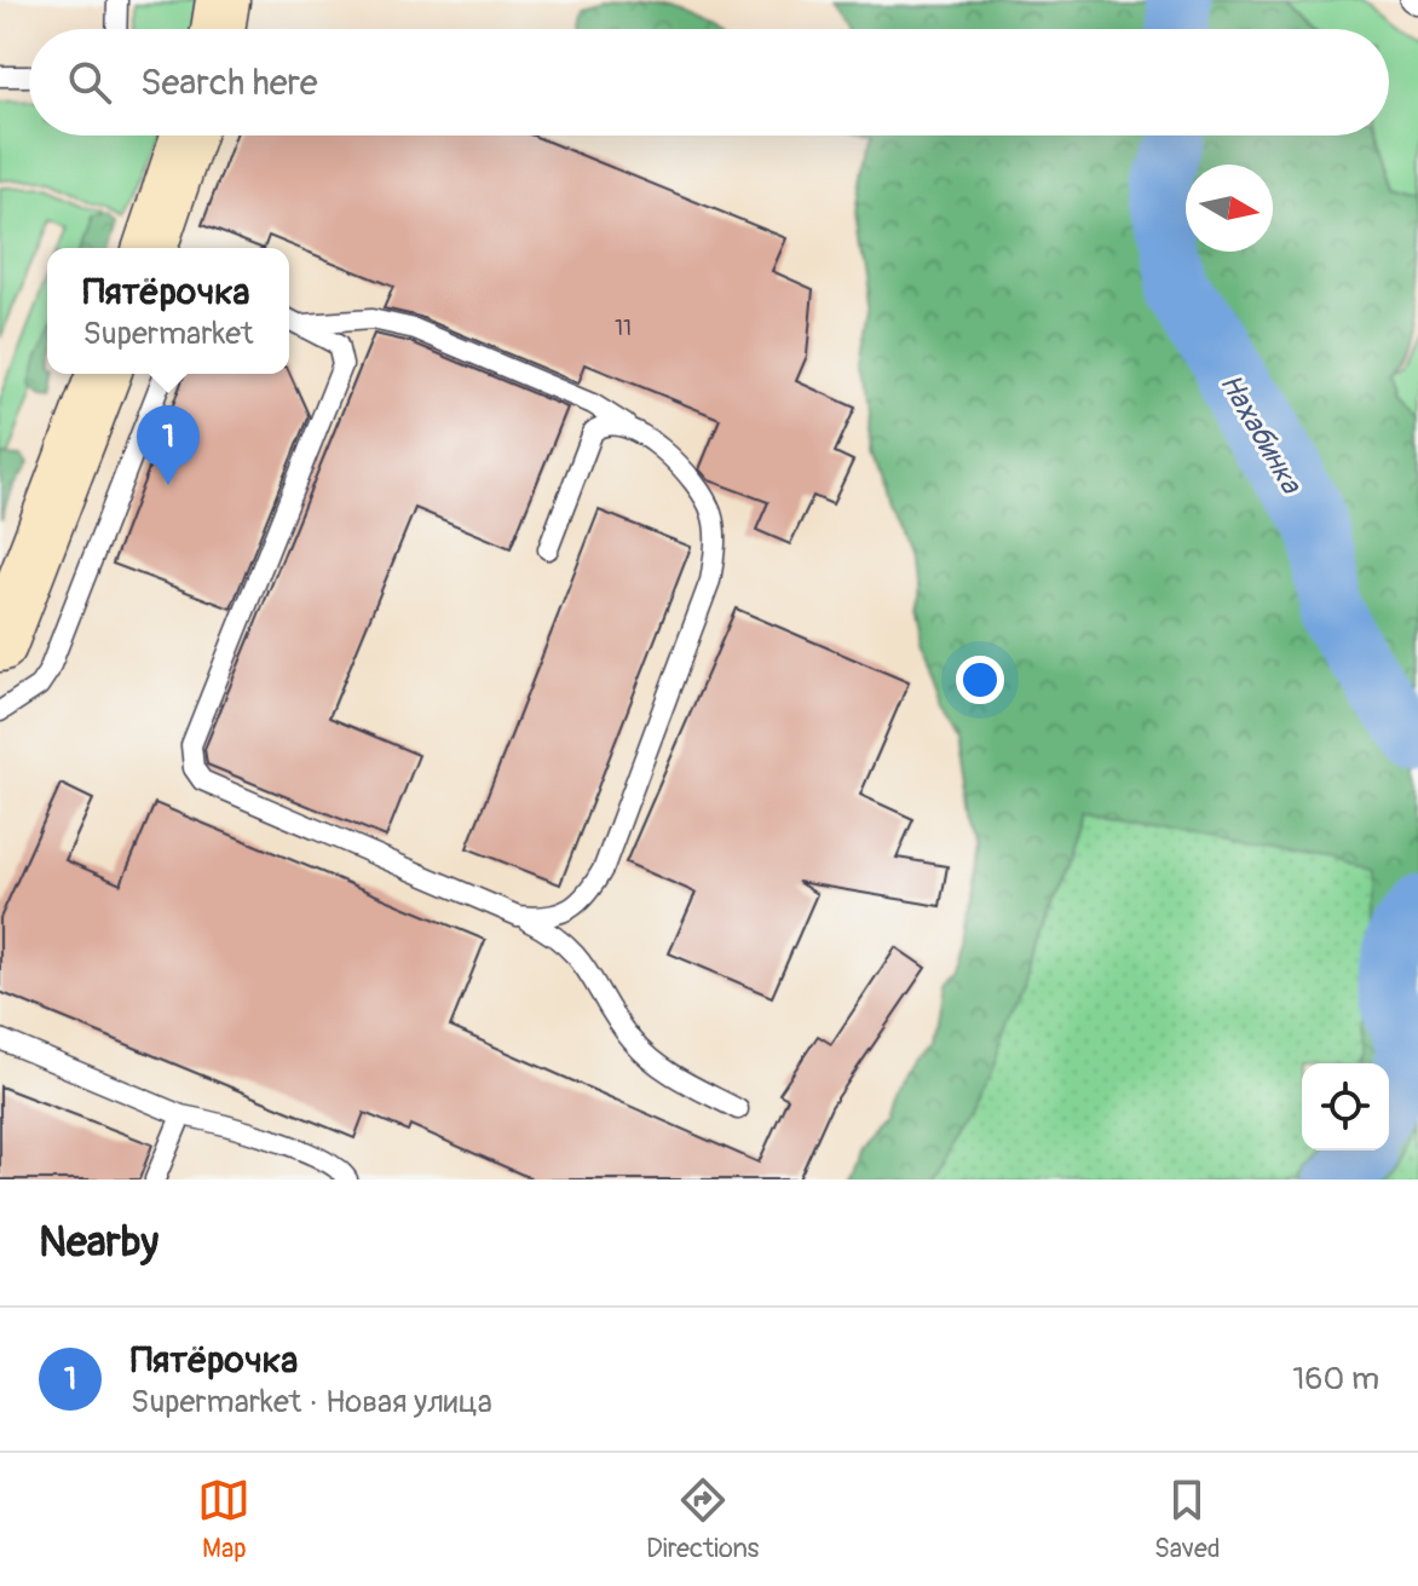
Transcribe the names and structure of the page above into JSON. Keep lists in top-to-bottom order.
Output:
{
  "water": ["Нахабинка"],
  "house_numbers": ["11"],
  "north": "right",
  "page": {
    "search": "Search here",
    "popup": ["Пятёрочка", "Supermarket"],
    "pins": "1",
    "heading": "Nearby",
    "list": [
      {
        "mark": "1",
        "name": "Пятёрочка",
        "note": "Supermarket · Новая улица",
        "value": "160 m"
      }
    ],
    "nav": ["Map", "Directions", "Saved"]
  }
}
